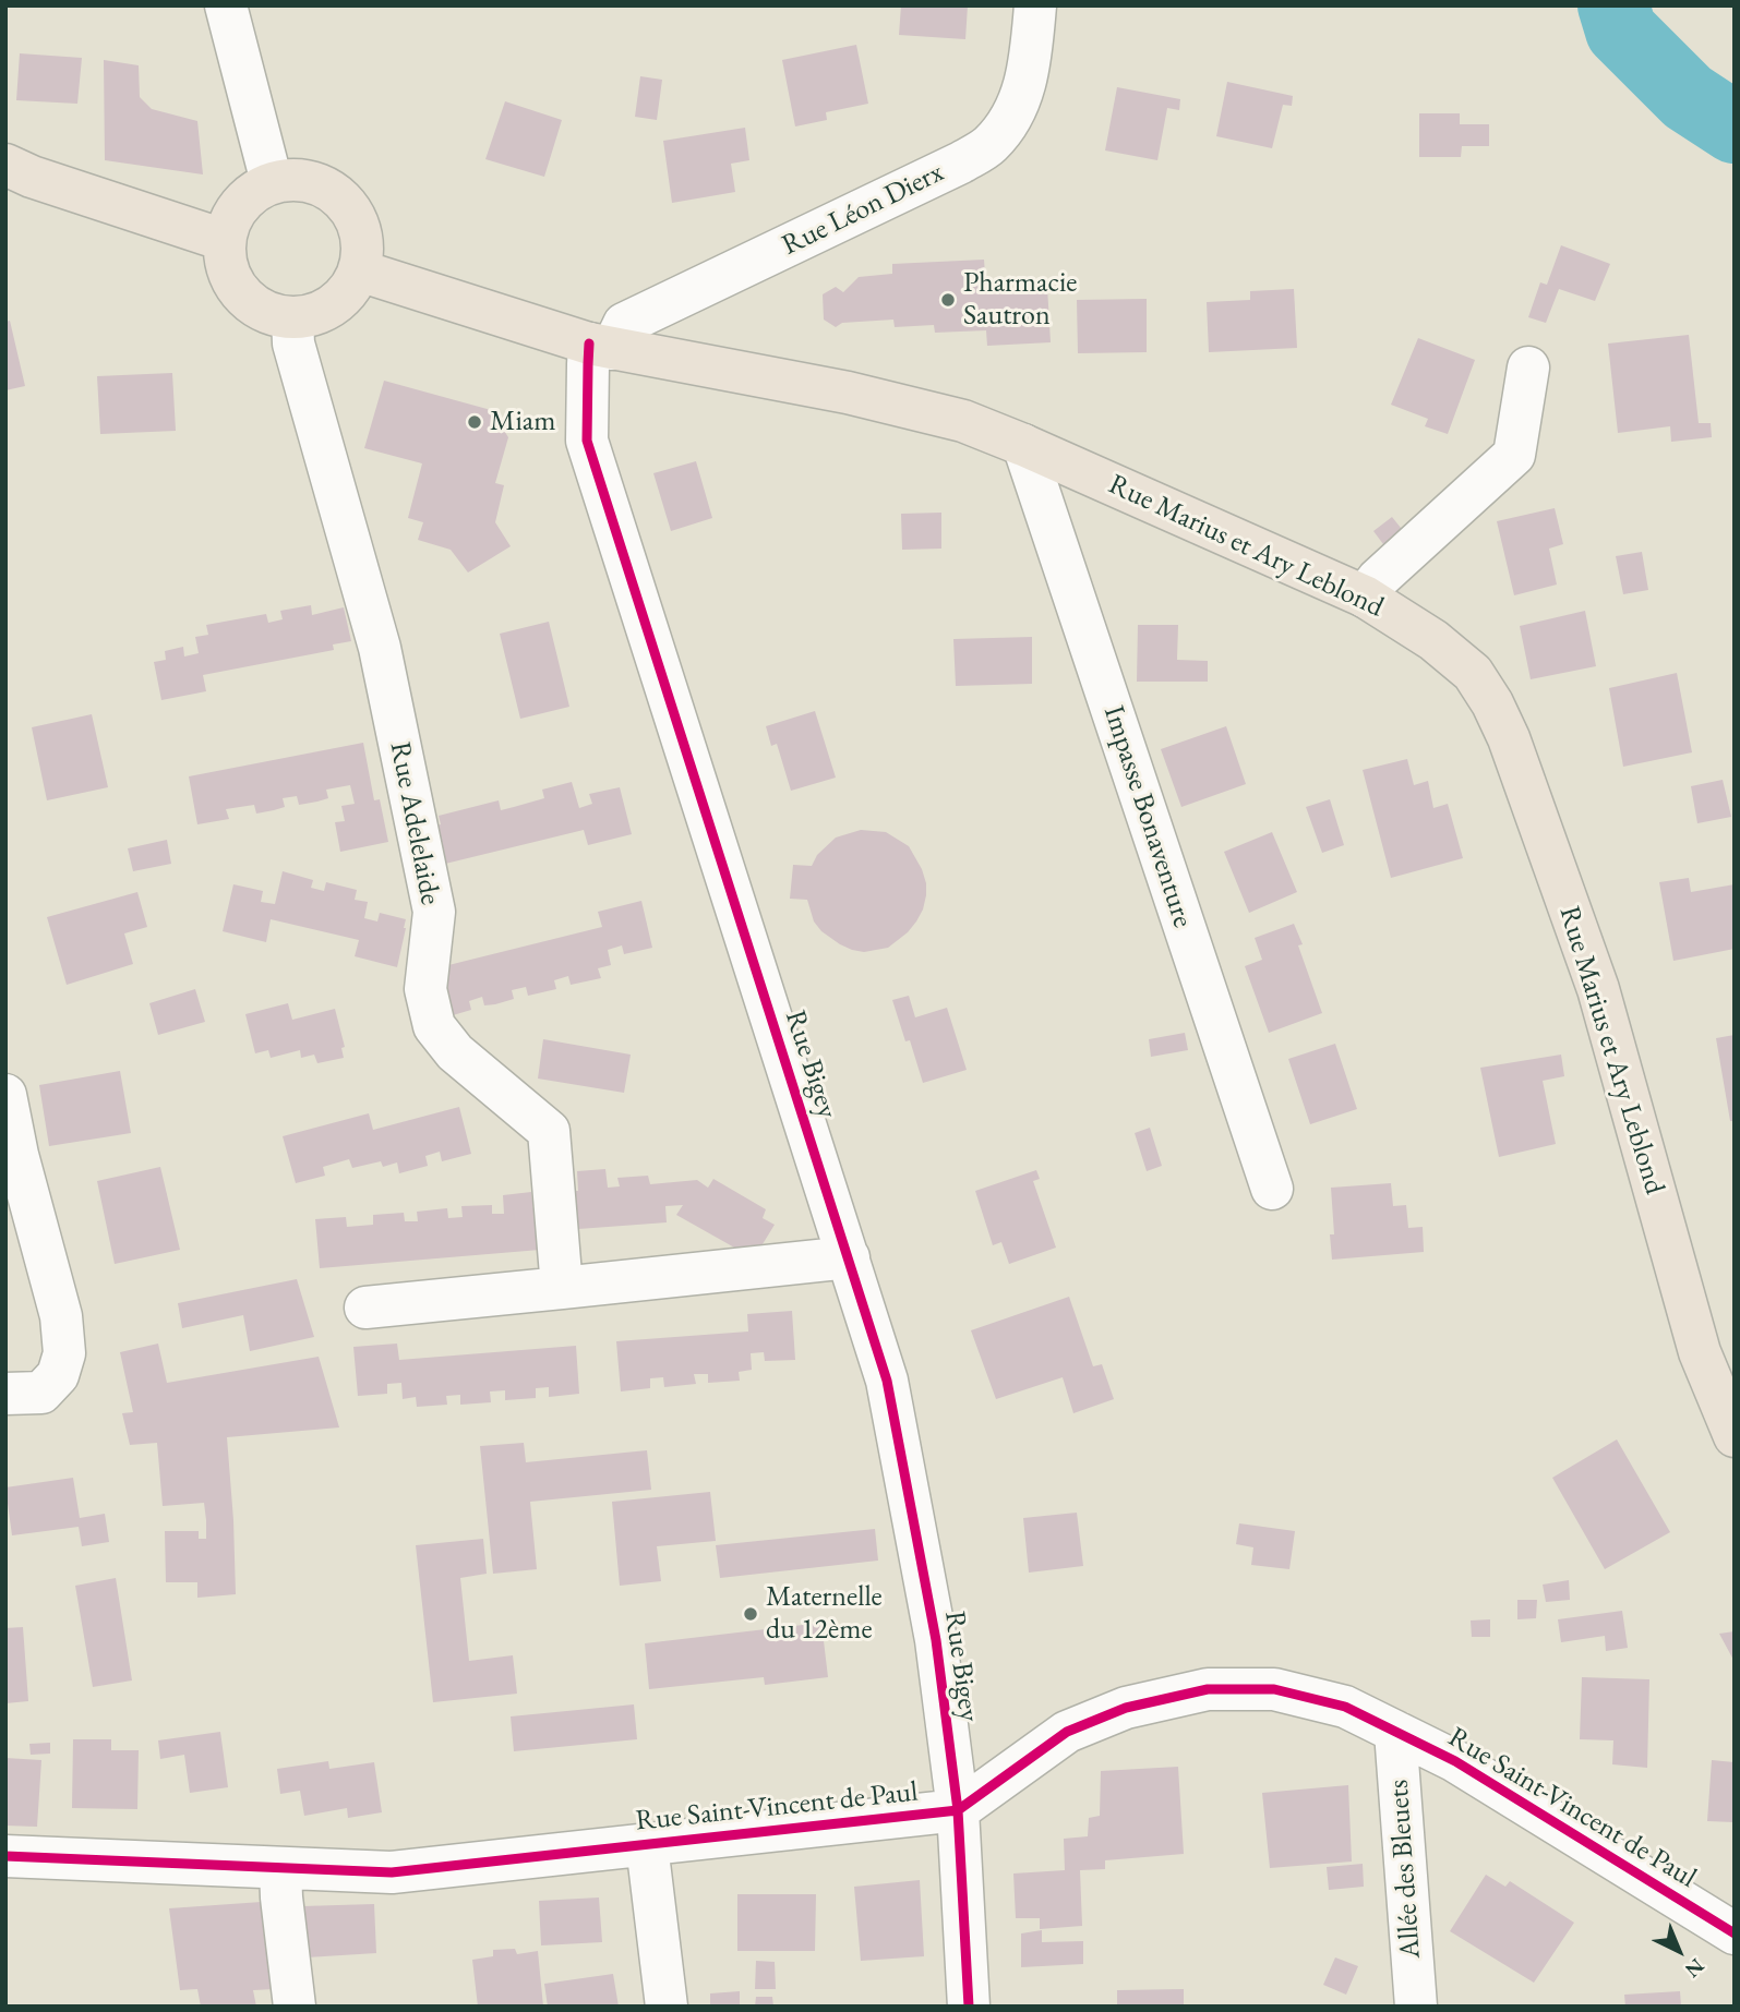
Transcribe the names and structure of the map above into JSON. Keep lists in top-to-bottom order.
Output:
{
  "streets": {
    "main road": ["Rue Marius et Ary Leblond"],
    "street": [
      "Rue Léon Dierx",
      "Impasse Bonaventure",
      "Rue Adelelaide",
      "Rue Bigey",
      "Rue Saint-Vincent de Paul",
      "Allée des Bleuets"
    ]
  },
  "crossings": [
    ["Rue Léon Dierx", "Rue Marius et Ary Leblond"],
    ["Rue Léon Dierx", "Rue Bigey"],
    ["Rue Marius et Ary Leblond", "Impasse Bonaventure"],
    ["Rue Marius et Ary Leblond", "Rue Adelelaide"],
    ["Rue Marius et Ary Leblond", "Rue Bigey"],
    ["Rue Bigey", "Rue Saint-Vincent de Paul"],
    ["Rue Saint-Vincent de Paul", "Allée des Bleuets"]
  ],
  "places": ["Pharmacie Sautron", "Miam", "Maternelle du 12ème"],
  "north": "bottom right"
}
